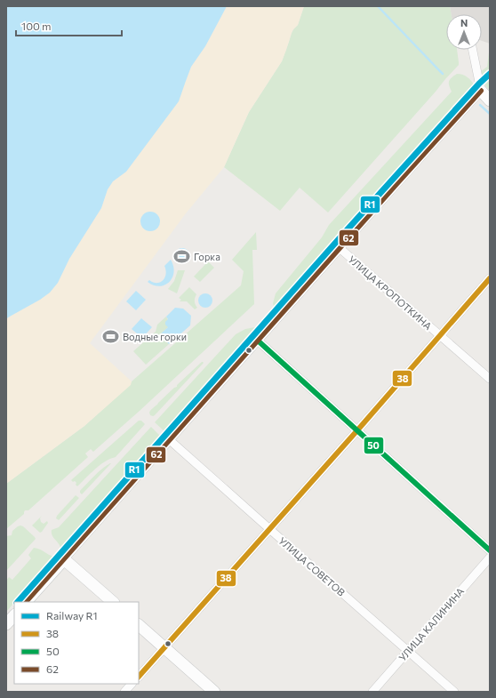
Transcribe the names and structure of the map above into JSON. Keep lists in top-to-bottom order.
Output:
{
  "streets": {
    "street": ["УЛИЦА КРОПОТКИНА", "УЛИЦА СОВЕТОВ", "УЛИЦА КАЛИНИНА"]
  },
  "crossings": [
    ["УЛИЦА СОВЕТОВ", "УЛИЦА КАЛИНИНА"]
  ],
  "places": {
    "sports": ["Горка", "Водные горки"]
  },
  "lines": [
    "rail line R1",
    "transit line 62",
    "transit line 38",
    "transit line 50"
  ],
  "legend": [
    "Railway R1",
    "38",
    "50",
    "62"
  ],
  "scale_bar": "100 m",
  "north": "top"
}
